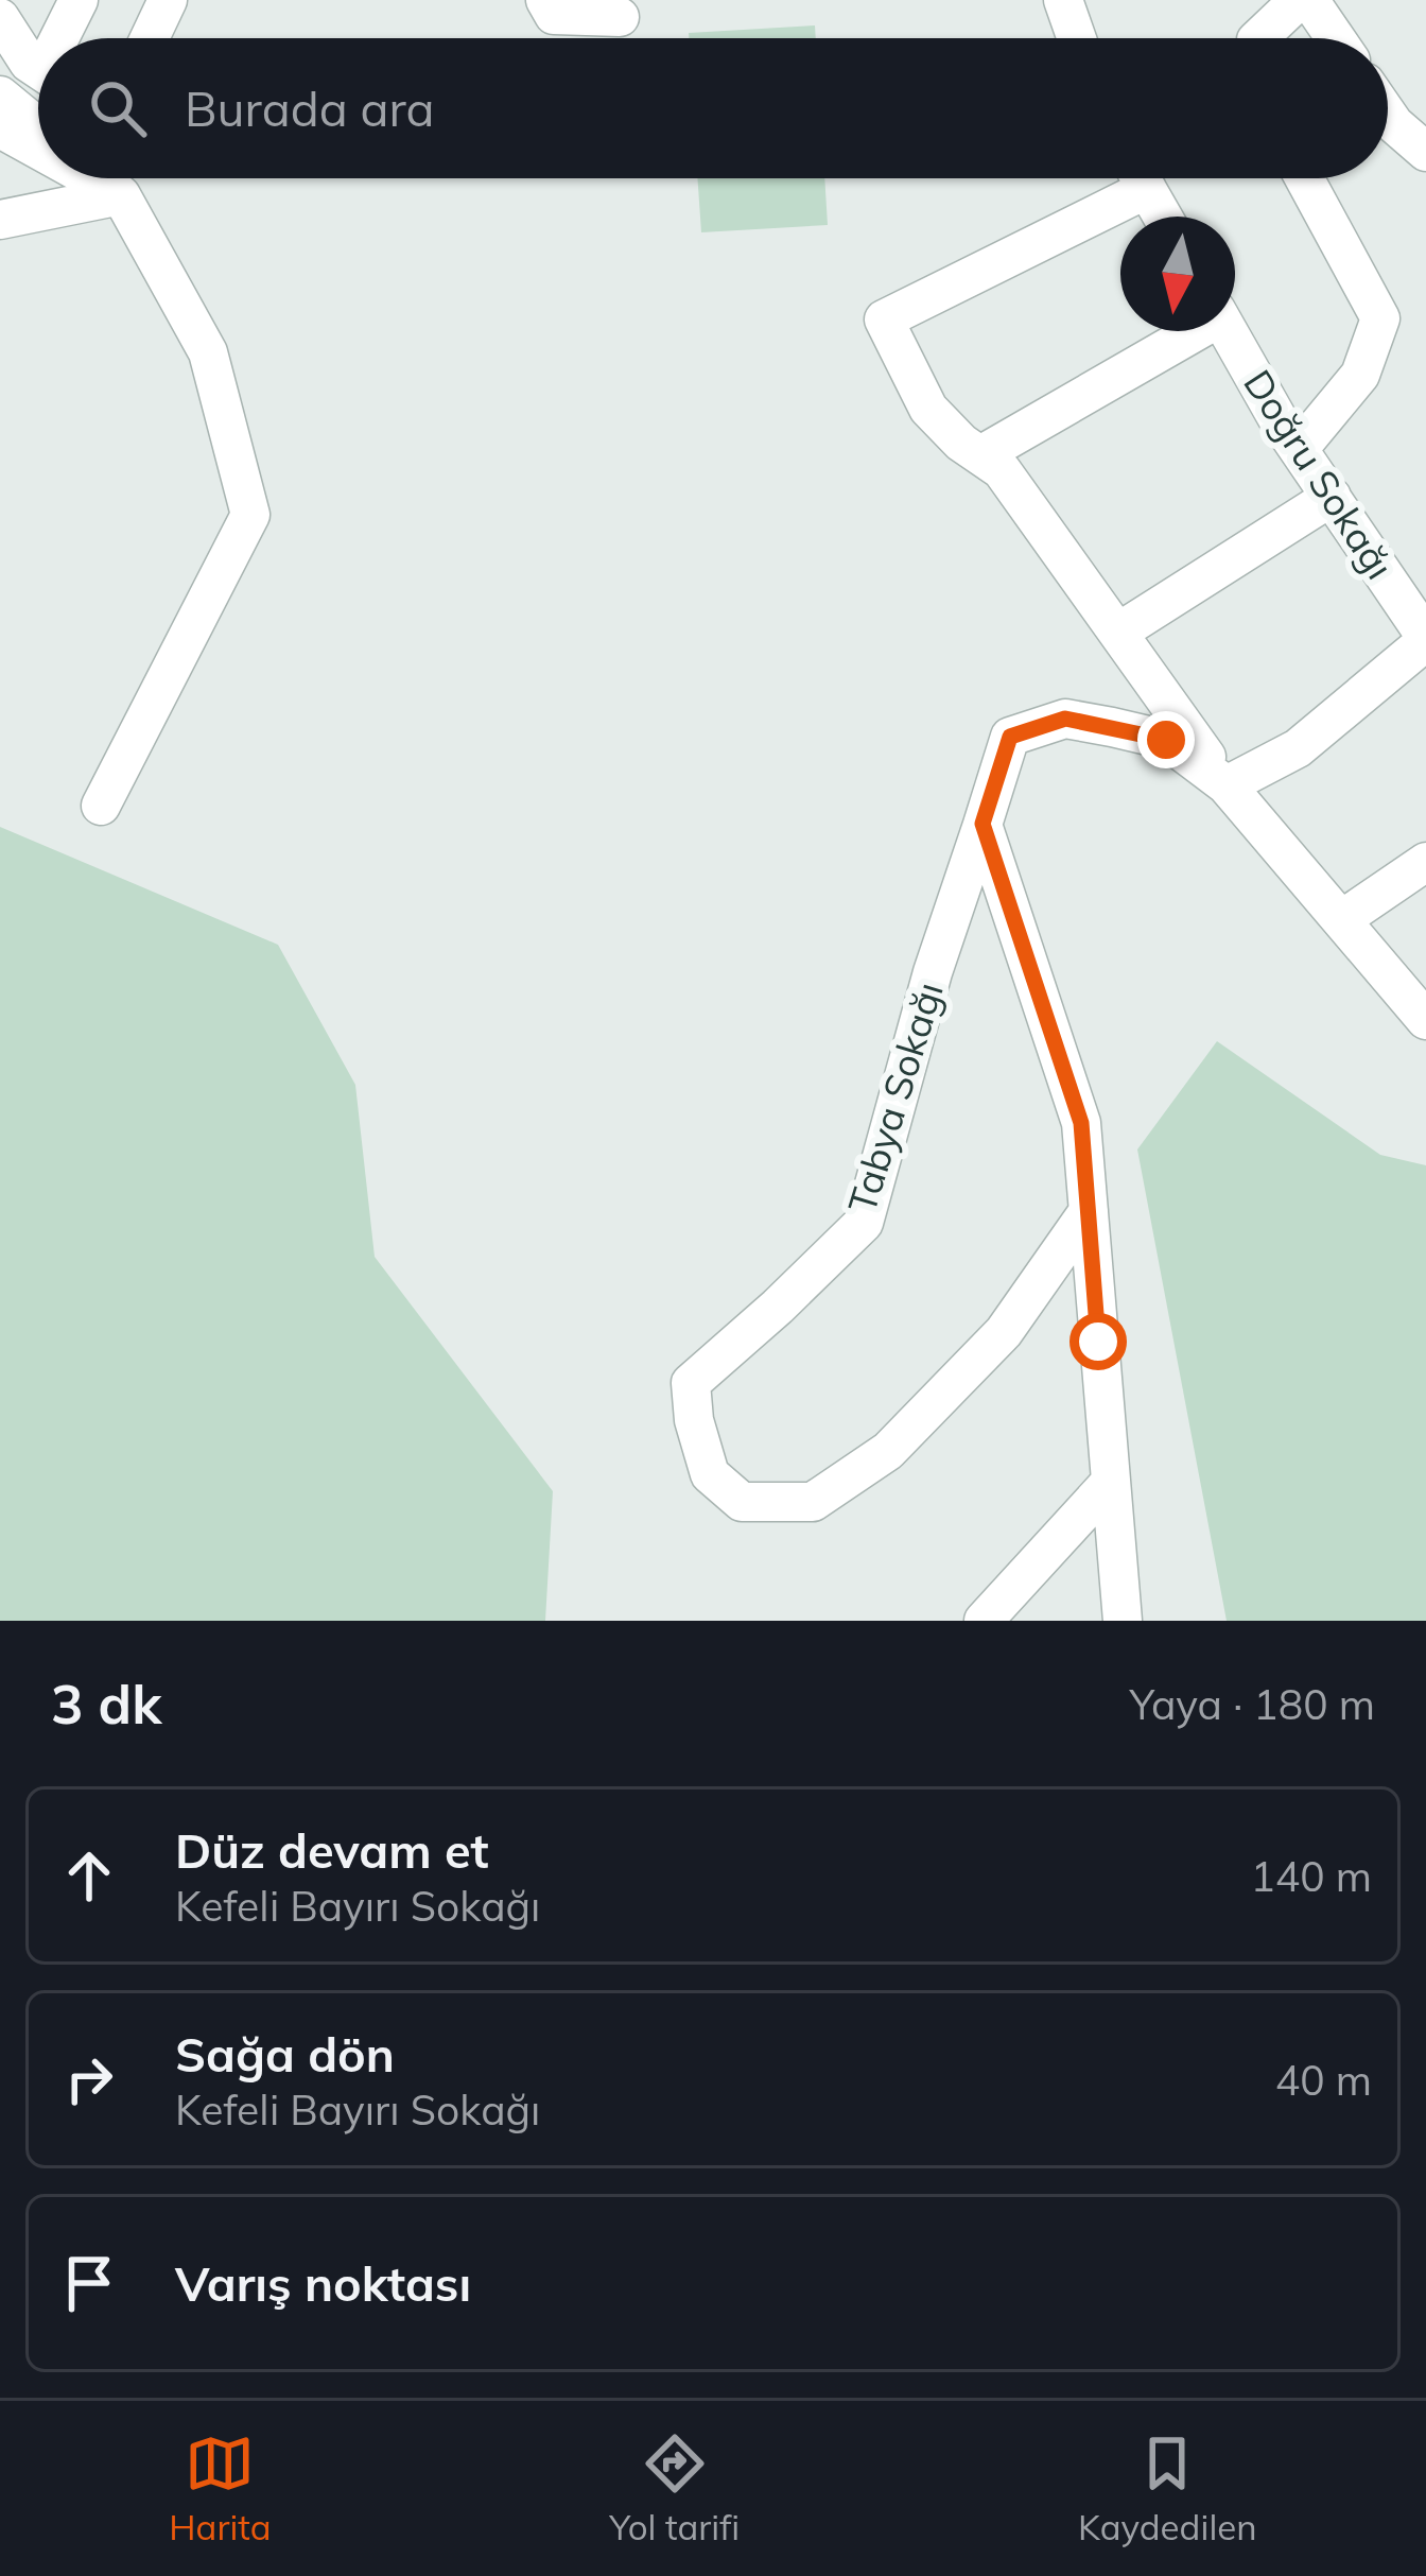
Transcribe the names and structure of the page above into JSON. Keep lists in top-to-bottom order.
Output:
{
  "streets": {
    "street": ["Doğru Sokağı", "Tabya Sokağı"]
  },
  "north": "bottom",
  "page": {
    "search": "Burada ara",
    "heading": ["3 dk", "Yaya · 180 m"],
    "list": [
      ["Düz devam et", "Kefeli Bayırı Sokağı", "140 m"],
      ["Sağa dön", "Kefeli Bayırı Sokağı", "40 m"],
      "Varış noktası"
    ],
    "nav": ["Harita", "Yol tarifi", "Kaydedilen"]
  }
}
